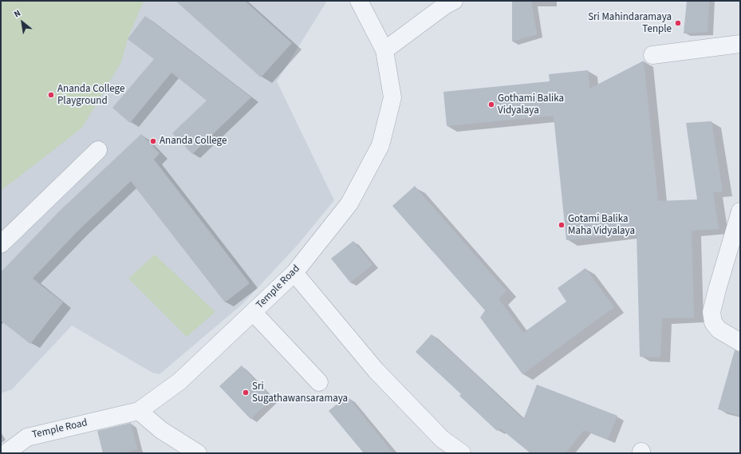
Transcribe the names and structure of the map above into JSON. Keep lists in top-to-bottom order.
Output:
{
  "streets": {
    "street": ["Temple Road"]
  },
  "places": [
    "Sri Mahindaramaya Tenple",
    "Ananda College Playground",
    "Gothami Balika Vidyalaya",
    "Ananda College",
    "Gotami Balika Maha Vidyalaya",
    "Sri Sugathawansaramaya"
  ],
  "north": "top left"
}
